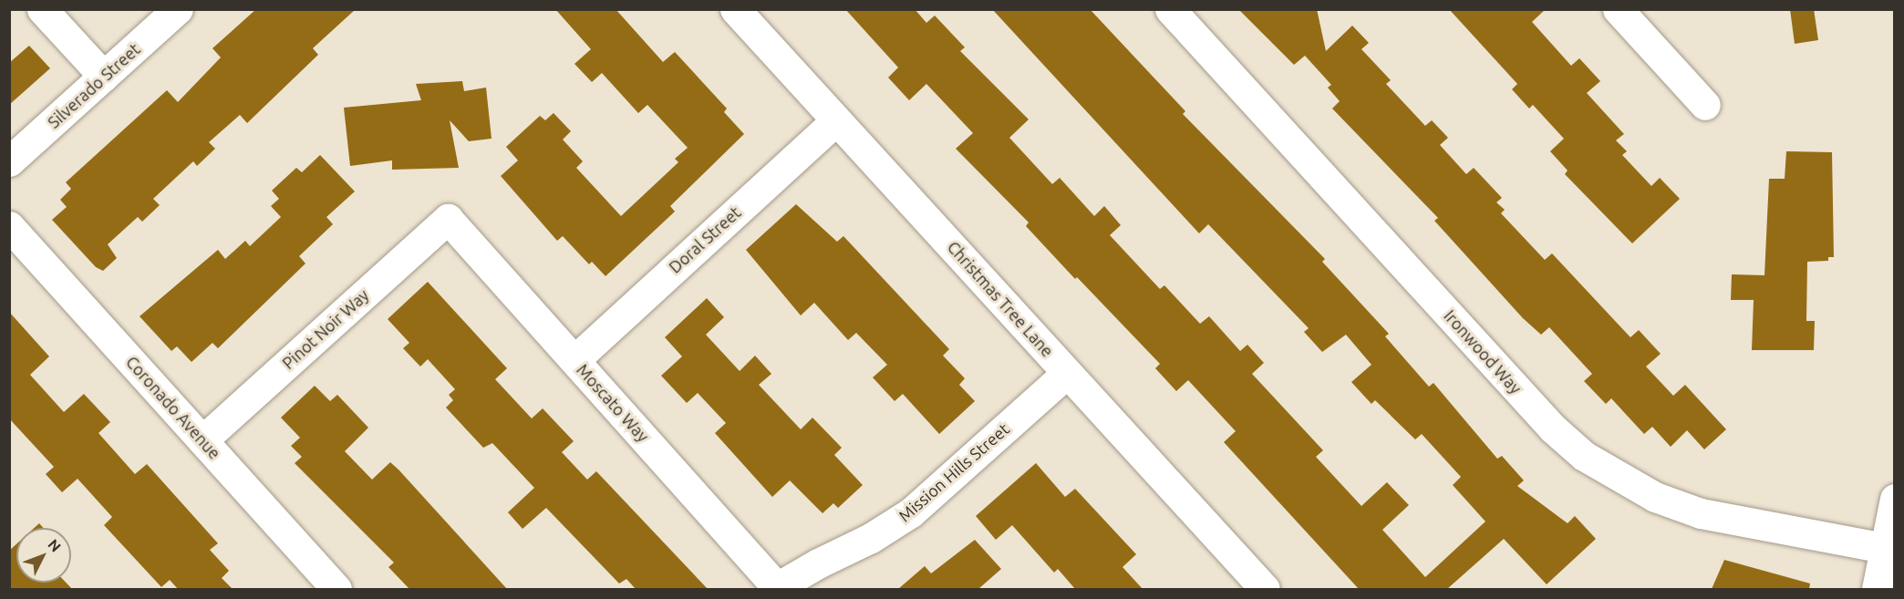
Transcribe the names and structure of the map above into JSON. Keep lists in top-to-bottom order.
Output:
{
  "streets": {
    "street": [
      "Silverado Street",
      "Doral Street",
      "Christmas Tree Lane",
      "Pinot Noir Way",
      "Ironwood Way",
      "Moscato Way",
      "Coronado Avenue",
      "Mission Hills Street"
    ]
  },
  "crossings": [
    ["Doral Street", "Christmas Tree Lane"],
    ["Doral Street", "Moscato Way"],
    ["Christmas Tree Lane", "Mission Hills Street"],
    ["Pinot Noir Way", "Moscato Way"],
    ["Pinot Noir Way", "Coronado Avenue"],
    ["Moscato Way", "Mission Hills Street"]
  ],
  "north": "top right"
}
